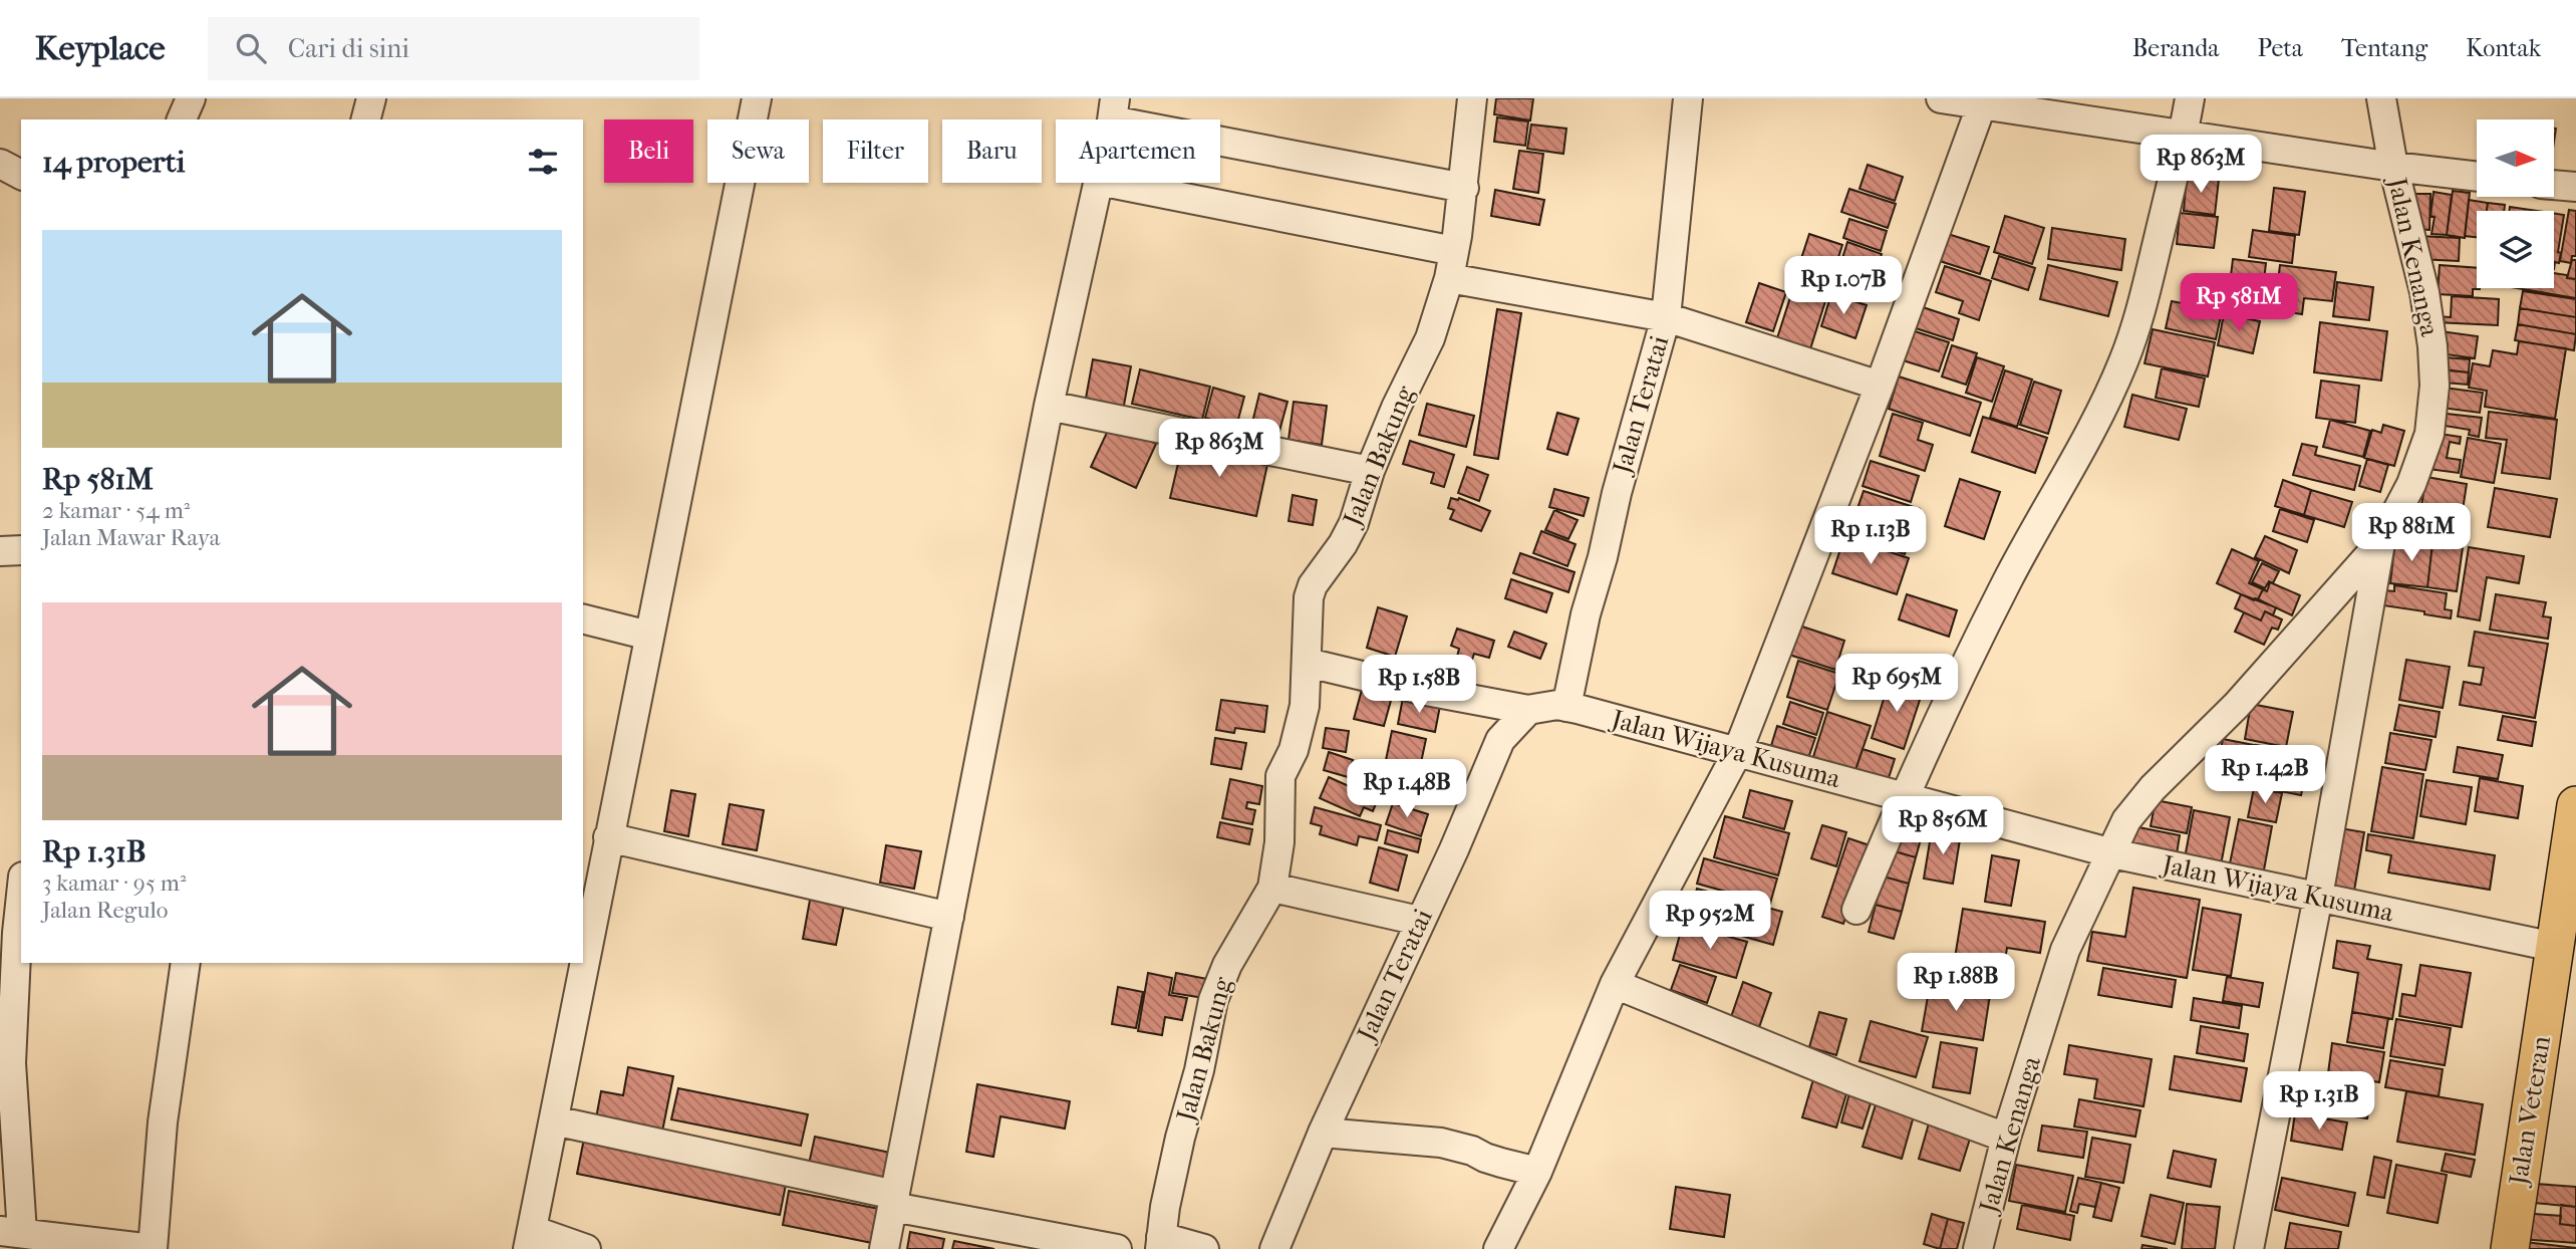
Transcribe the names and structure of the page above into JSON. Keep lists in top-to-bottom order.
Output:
{
  "streets": {
    "main road": ["Jalan Veteran"],
    "street": [
      "Jalan Kenanga",
      "Jalan Teratai",
      "Jalan Bakung",
      "Jalan Wijaya Kusuma"
    ]
  },
  "crossings": [
    ["Jalan Kenanga", "Jalan Wijaya Kusuma"],
    ["Jalan Teratai", "Jalan Wijaya Kusuma"],
    ["Jalan Bakung", "Jalan Wijaya Kusuma"],
    ["Jalan Wijaya Kusuma", "Jalan Veteran"]
  ],
  "north": "right",
  "page": {
    "header": "Keyplace",
    "search": "Cari di sini",
    "nav": [
      "Beranda",
      "Peta",
      "Tentang",
      "Kontak"
    ],
    "chip": [
      "Beli",
      "Sewa",
      "Filter",
      "Baru",
      "Apartemen"
    ],
    "heading": "14 properti",
    "price": [
      "Rp 863M",
      "Rp 1.07B",
      "Rp 581M",
      "Rp 863M",
      "Rp 881M",
      "Rp 1.13B",
      "Rp 695M",
      "Rp 1.58B",
      "Rp 1.42B",
      "Rp 1.48B",
      "Rp 856M",
      "Rp 952M",
      "Rp 1.88B",
      "Rp 1.31B"
    ],
    "list": [
      {
        "name": "Rp 581M",
        "note": "2 kamar · 54 m² · Jalan Mawar Raya"
      },
      {
        "name": "Rp 1.31B",
        "note": "3 kamar · 95 m² · Jalan Regulo"
      }
    ]
  }
}
